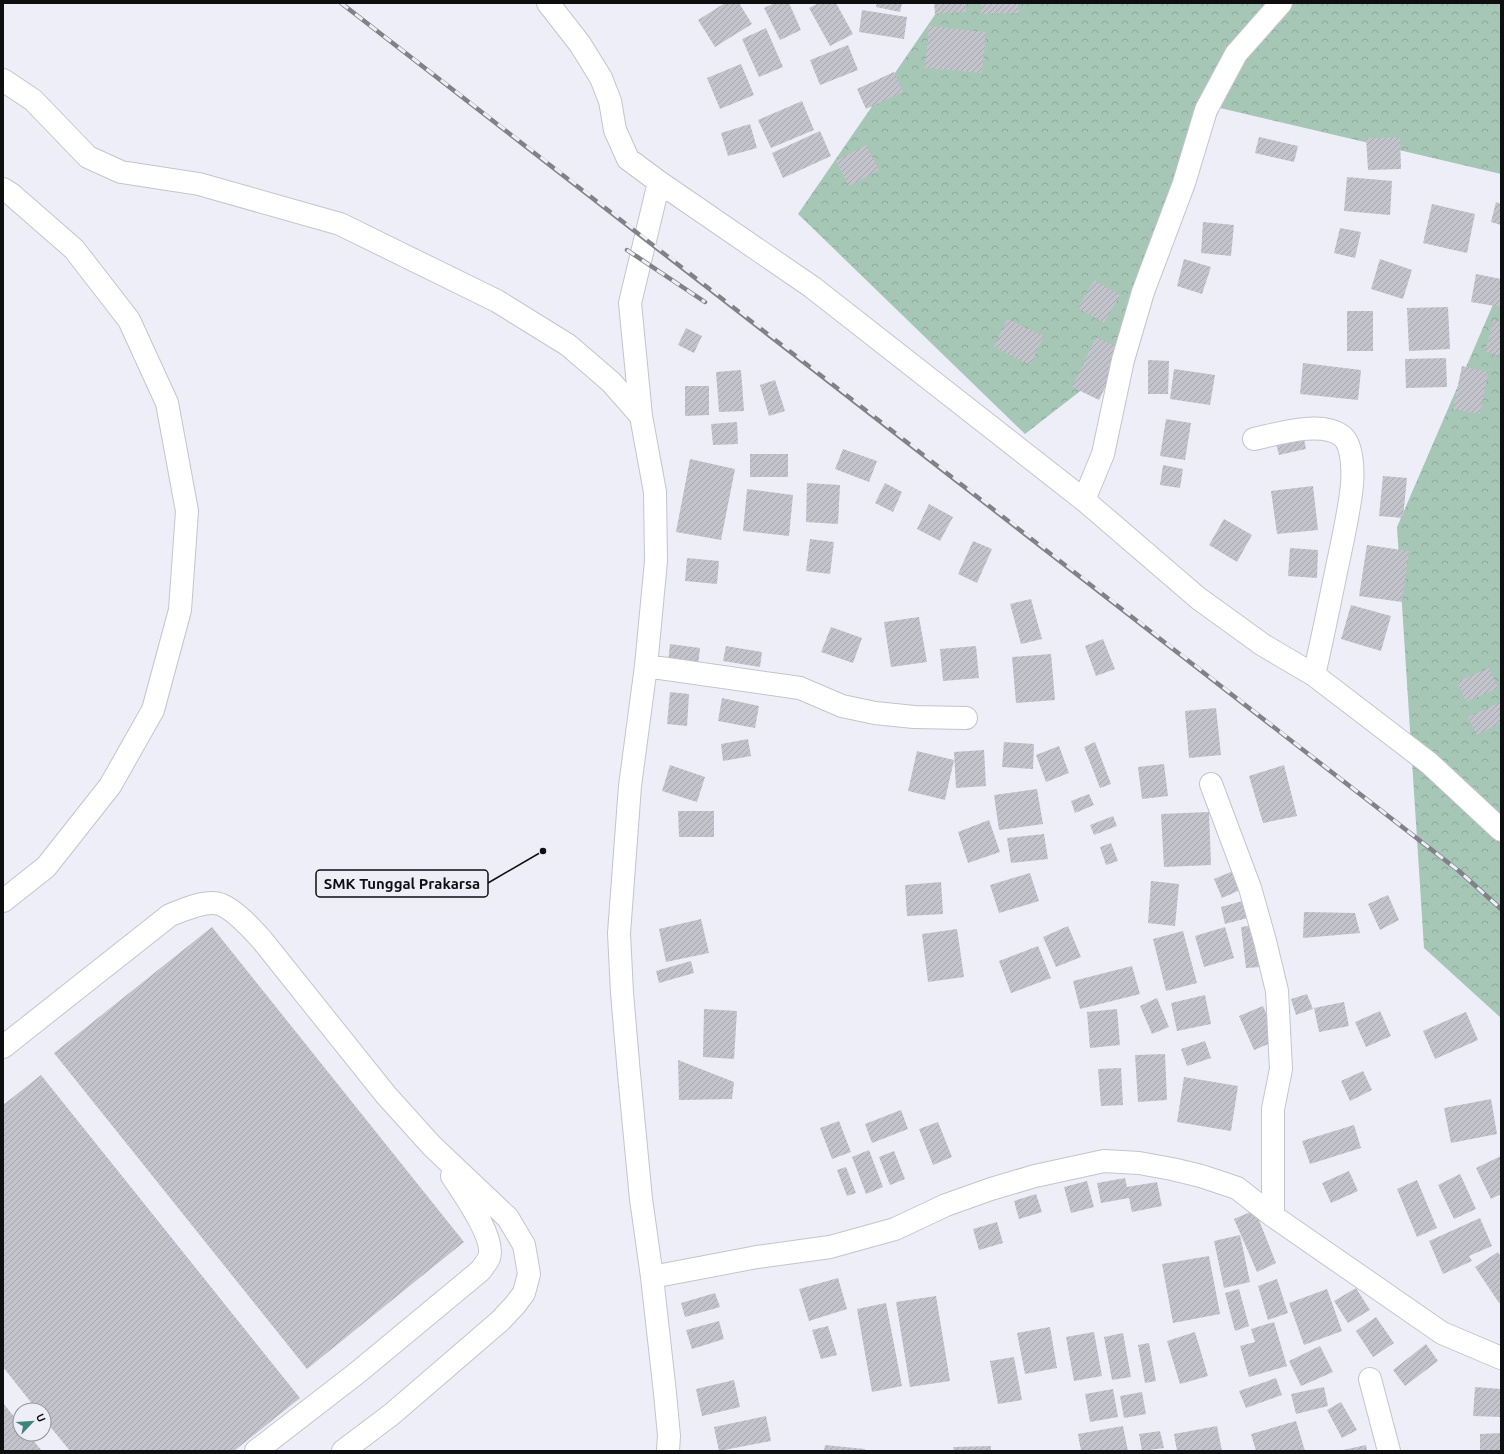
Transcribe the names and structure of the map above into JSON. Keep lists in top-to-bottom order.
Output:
{
  "places": ["SMK Tunggal Prakarsa"],
  "north": "top right"
}
